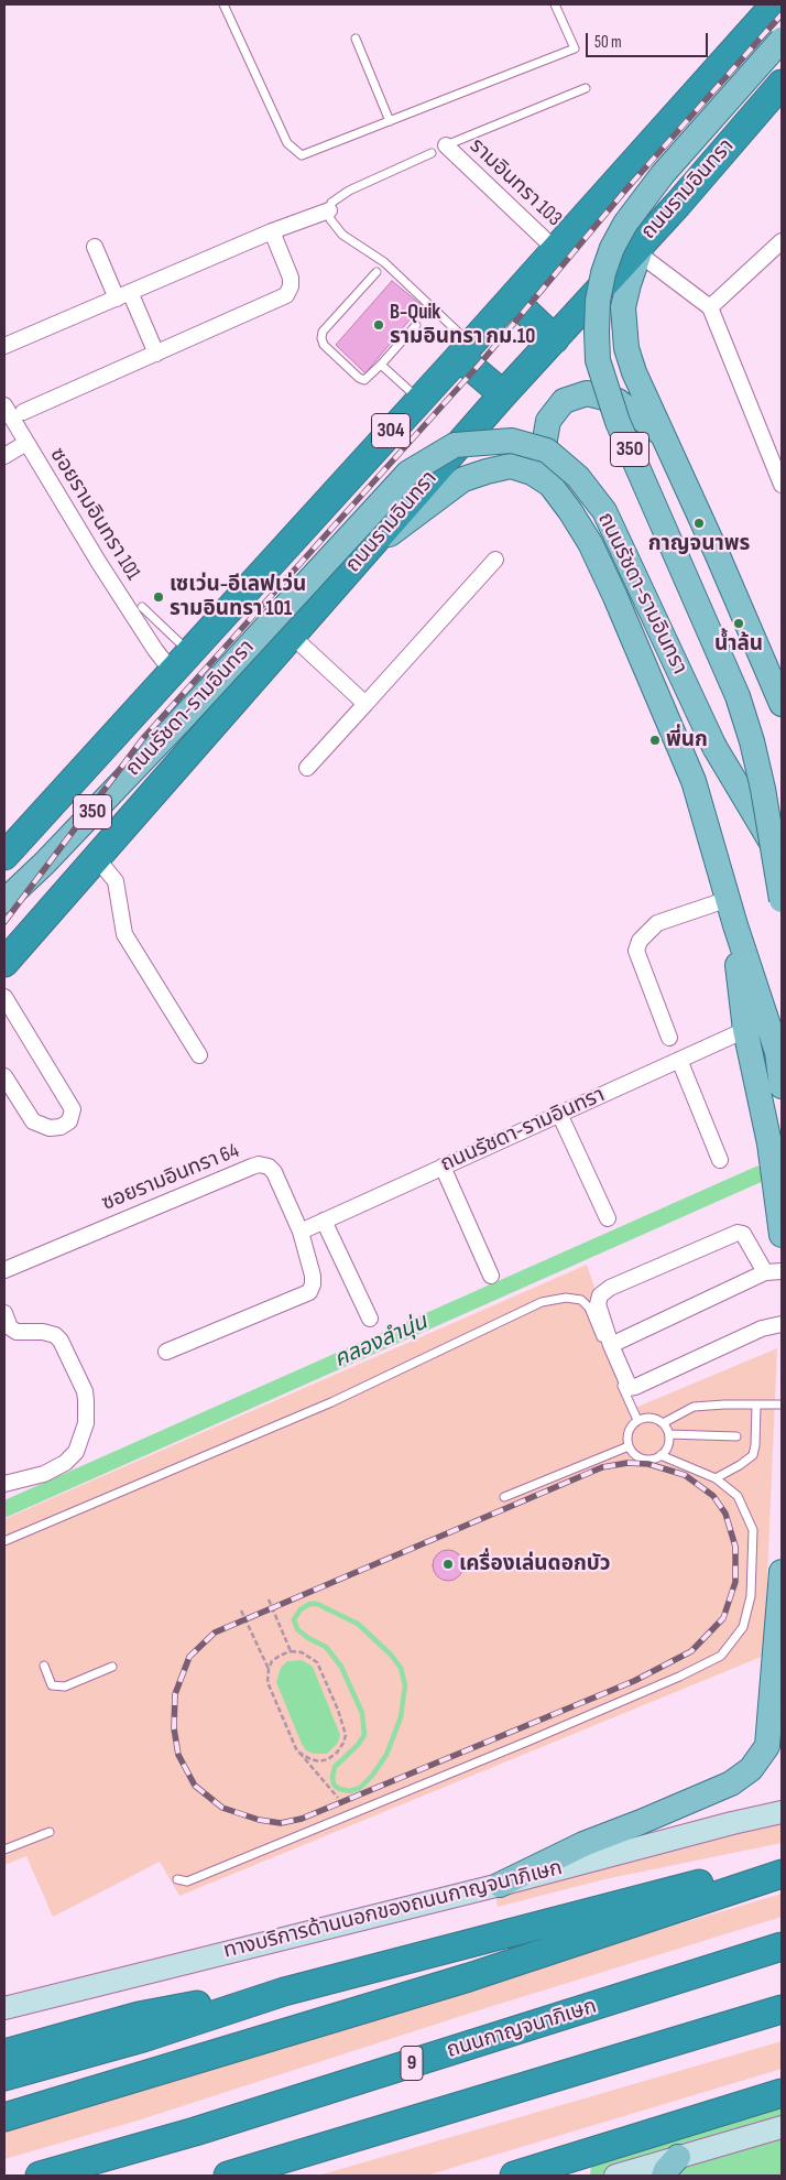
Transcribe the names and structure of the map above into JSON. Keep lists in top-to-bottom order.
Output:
{
  "streets": {
    "highway": [
      "ถนนรามอินทรา",
      "304",
      "ถนนกาญจนาภิเษก",
      "9"
    ],
    "main road": ["350", "ถนนรัชดา-รามอินทรา", "ทางบริการด้านนอกของถนนกาญจนาภิเษก"],
    "street": ["รามอินทรา 103", "ซอยรามอินทรา 101", "ซอยรามอินทรา 64"]
  },
  "crossings": [
    ["รามอินทรา 103", "304"],
    ["ถนนรามอินทรา", "350"],
    ["ถนนรามอินทรา", "ถนนรัชดา-รามอินทรา"],
    ["304", "ซอยรามอินทรา 101"],
    ["ถนนรัชดา-รามอินทรา", "ซอยรามอินทรา 64"]
  ],
  "water": ["คลองลำนุ่น"],
  "places": [
    "B-Quik รามอินทรา กม.10",
    "กาญจนาพร",
    "เซเว่น-อีเลฟเว่น รามอินทรา 101",
    "น้ำล้น",
    "พี่นก",
    "เครื่องเล่นดอกบัว"
  ],
  "scale_bar": "50 m"
}
